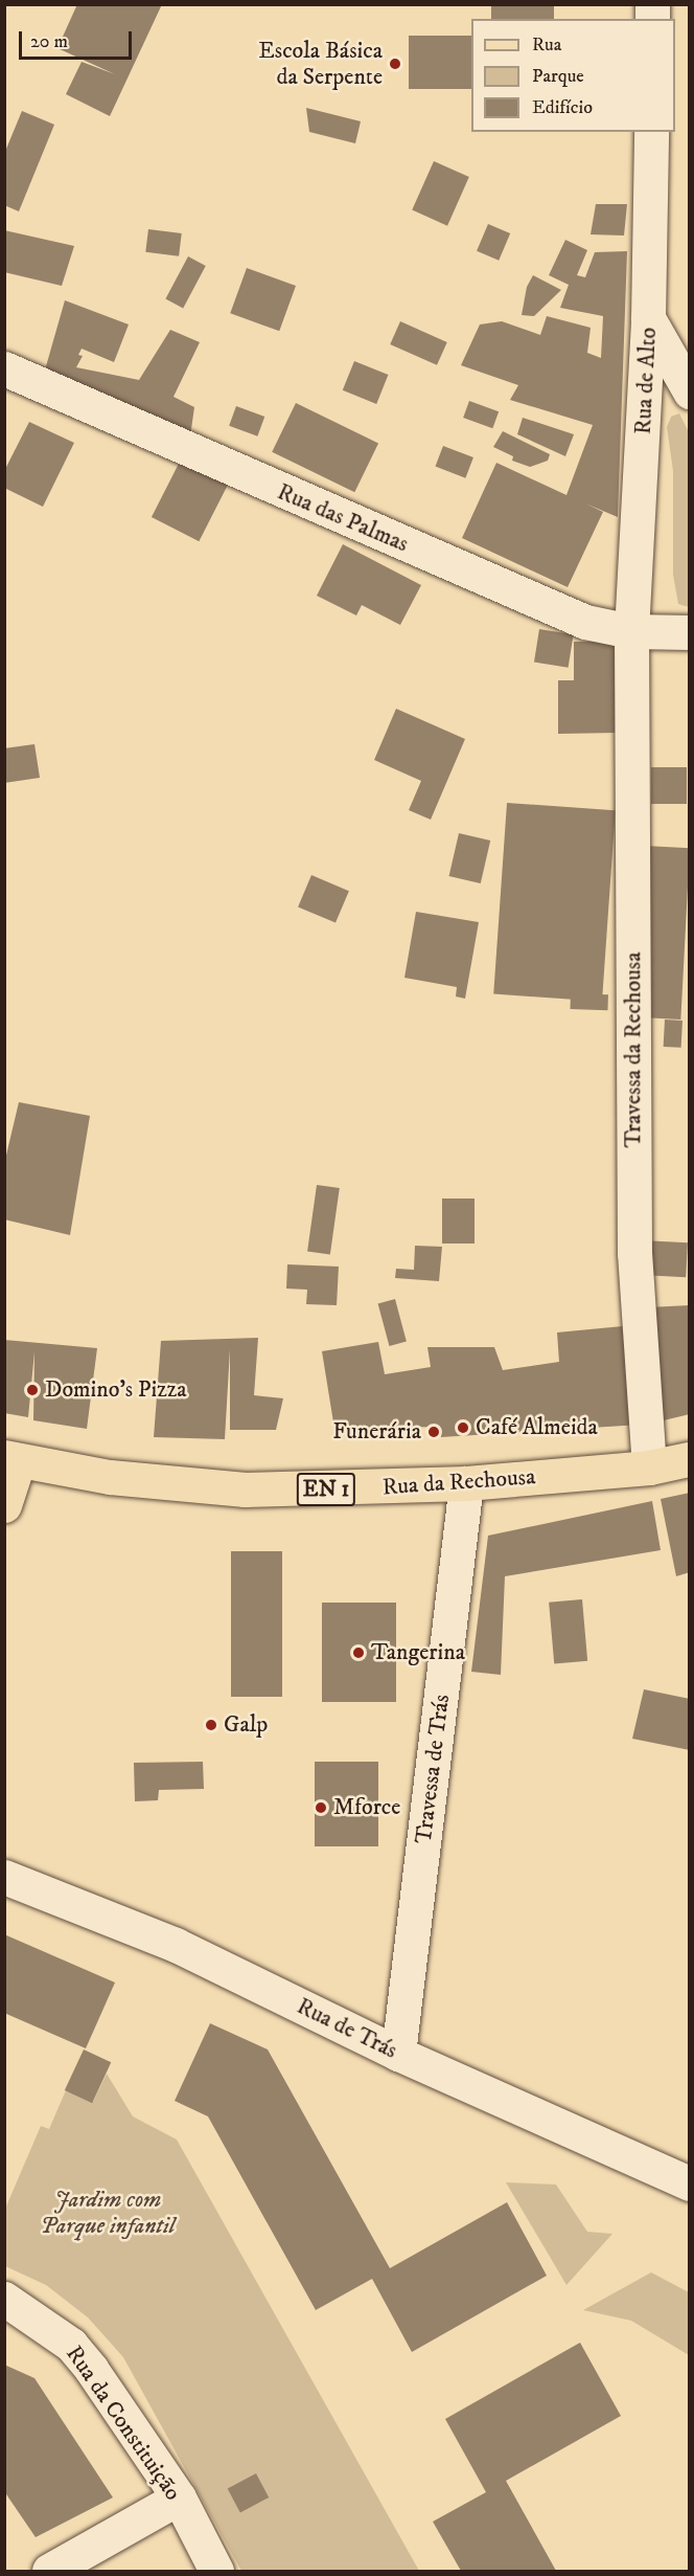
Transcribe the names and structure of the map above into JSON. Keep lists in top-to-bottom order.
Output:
{
  "streets": {
    "main road": ["Rua da Rechousa", "EN 1"],
    "street": [
      "Rua de Alto",
      "Rua das Palmas",
      "Travessa da Rechousa",
      "Travessa de Trás",
      "Rua de Trás",
      "Rua da Constituição"
    ]
  },
  "crossings": [
    ["Rua de Alto", "Rua das Palmas"],
    ["Rua de Alto", "Travessa da Rechousa"],
    ["Rua das Palmas", "Travessa da Rechousa"],
    ["Travessa da Rechousa", "Rua da Rechousa"],
    ["Rua da Rechousa", "Travessa de Trás"],
    ["Travessa de Trás", "Rua de Trás"]
  ],
  "parks": ["Jardim com Parque infantil"],
  "places": [
    "Escola Básica da Serpente",
    "Domino’s Pizza",
    "Café Almeida",
    "Funerária",
    "Tangerina",
    "Galp",
    "Mforce"
  ],
  "legend": ["Rua", "Parque", "Edifício"],
  "scale_bar": "20 m"
}
